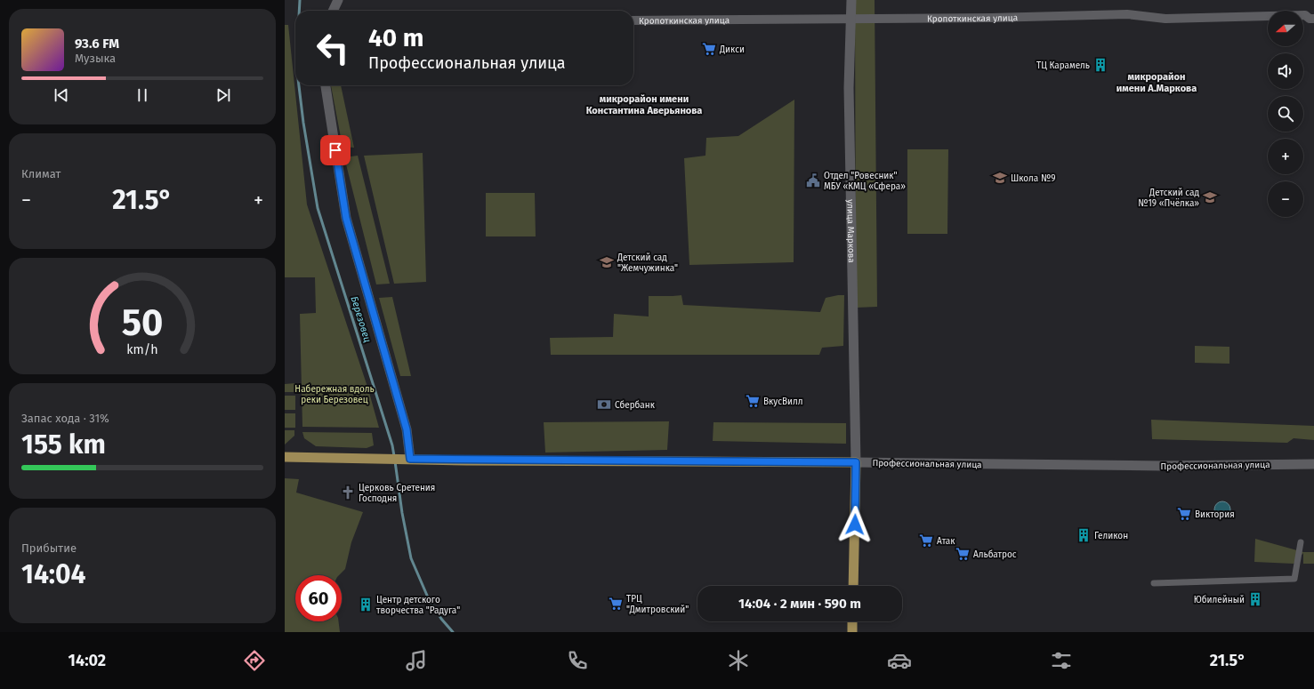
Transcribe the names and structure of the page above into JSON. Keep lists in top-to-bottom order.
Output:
{
  "streets": {
    "main road": ["Профессиональная улица"],
    "street": ["Кропоткинская улица", "улица Маркова"]
  },
  "crossings": [
    ["Кропоткинская улица", "улица Маркова"],
    ["улица Маркова", "Профессиональная улица"]
  ],
  "districts": ["микрорайон имени А.Маркова", "микрорайон имени Константина Аверьянова"],
  "water": ["Березовец"],
  "parks": ["Набережная вдоль реки Березовец"],
  "places": {
    "supermarket": [
      "Дикси",
      "ВкусВилл",
      "Виктория",
      "Атак",
      "Альбатрос",
      "ТРЦ \"Дмитровский\""
    ],
    "building": [
      "ТЦ Карамель",
      "Геликон",
      "Юбилейный",
      "Центр детского творчества \"Радуга\""
    ],
    "school or university": ["Школа №9", "Детский сад №19 «Пчёлка»", "Детский сад \"Жемчужинка\""],
    "public building": ["Отдел \"Ровесник\" МБУ «КМЦ «Сфера»"],
    "bank": ["Сбербанк"],
    "church": ["Церковь Сретения Господня"]
  },
  "north": "left",
  "page": {
    "map_buttons": ["+", "−"],
    "turn": ["40 m", "Профессиональная улица"],
    "song": ["93.6 FM", "Музыка"],
    "tile": [
      "Климат",
      ["Запас хода · 31%", "155 km"],
      ["Прибытие", "14:04"]
    ],
    "heat": ["−", "21.5°", "+"],
    "limit": "60",
    "trip": "14:04 · 2 мин · 590 m",
    "tabs": ["14:02", "21.5°"],
    "gauge": ["50", "km/h"]
  }
}
